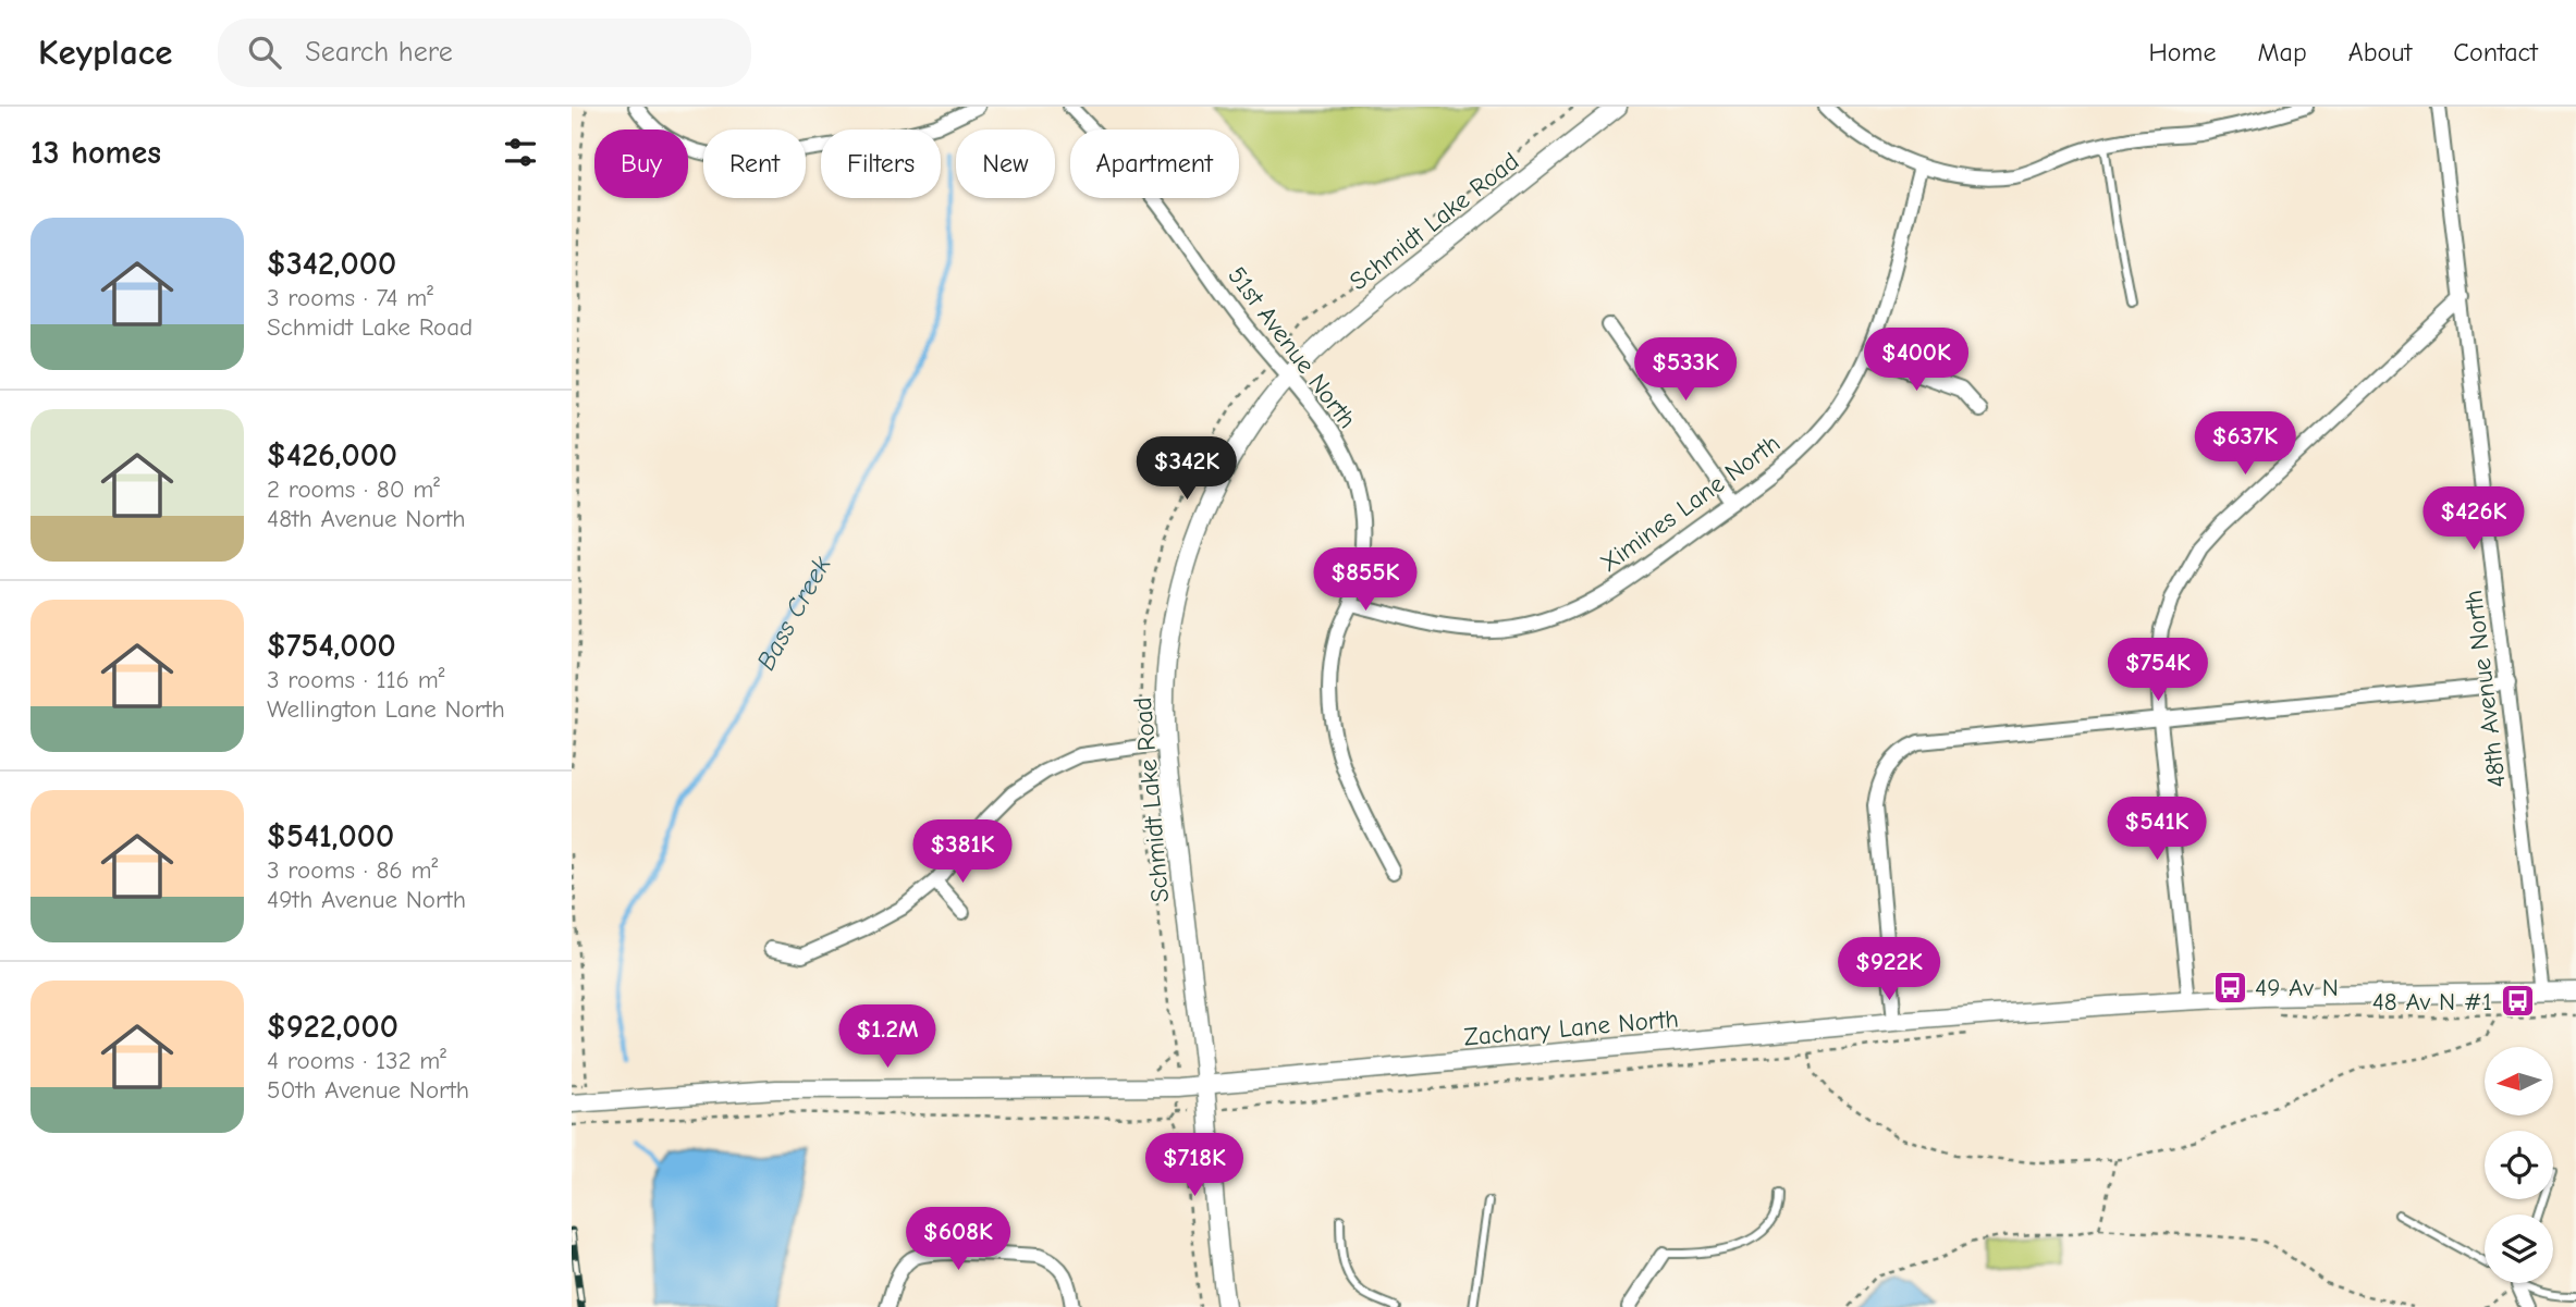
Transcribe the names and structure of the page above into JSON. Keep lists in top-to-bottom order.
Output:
{
  "streets": {
    "street": [
      "Schmidt Lake Road",
      "51st Avenue North",
      "Ximines Lane North",
      "48th Avenue North",
      "Zachary Lane North"
    ]
  },
  "crossings": [
    ["Schmidt Lake Road", "51st Avenue North"],
    ["Schmidt Lake Road", "Zachary Lane North"],
    ["51st Avenue North", "Ximines Lane North"],
    ["48th Avenue North", "Zachary Lane North"]
  ],
  "water": ["Bass Creek"],
  "places": {
    "bus stop": ["49 Av N", "48 Av N #1"]
  },
  "north": "left",
  "page": {
    "header": "Keyplace",
    "search": "Search here",
    "nav": [
      "Home",
      "Map",
      "About",
      "Contact"
    ],
    "heading": "13 homes",
    "chip": [
      "Buy",
      "Rent",
      "Filters",
      "New",
      "Apartment"
    ],
    "list": [
      {
        "name": "$342,000",
        "note": "3 rooms · 74 m² · Schmidt Lake Road"
      },
      {
        "name": "$426,000",
        "note": "2 rooms · 80 m² · 48th Avenue North"
      },
      {
        "name": "$754,000",
        "note": "3 rooms · 116 m² · Wellington Lane North"
      },
      {
        "name": "$541,000",
        "note": "3 rooms · 86 m² · 49th Avenue North"
      },
      {
        "name": "$922,000",
        "note": "4 rooms · 132 m² · 50th Avenue North"
      }
    ],
    "price": [
      "$400K",
      "$533K",
      "$637K",
      "$342K",
      "$426K",
      "$855K",
      "$754K",
      "$541K",
      "$381K",
      "$922K",
      "$1.2M",
      "$718K",
      "$608K"
    ]
  }
}
